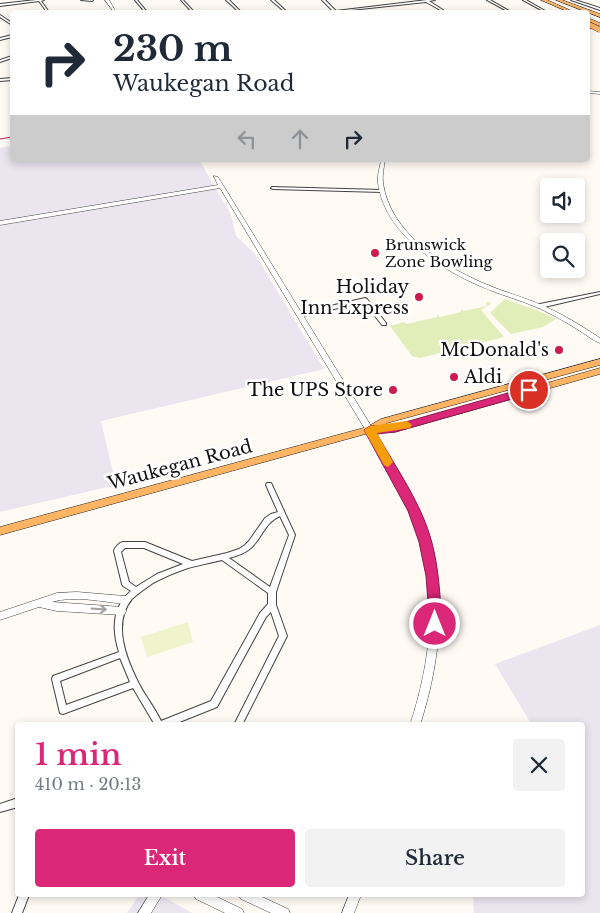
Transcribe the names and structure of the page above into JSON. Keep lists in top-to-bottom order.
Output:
{
  "streets": {
    "main road": ["Waukegan Road"]
  },
  "places": [
    "Brunswick Zone Bowling",
    "Holiday Inn Express",
    "McDonald's",
    "Aldi",
    "The UPS Store"
  ],
  "page": {
    "turn": ["230 m", "Waukegan Road"],
    "heading": ["1 min", "410 m · 20:13"],
    "buttons": ["Exit", "Share"]
  }
}
